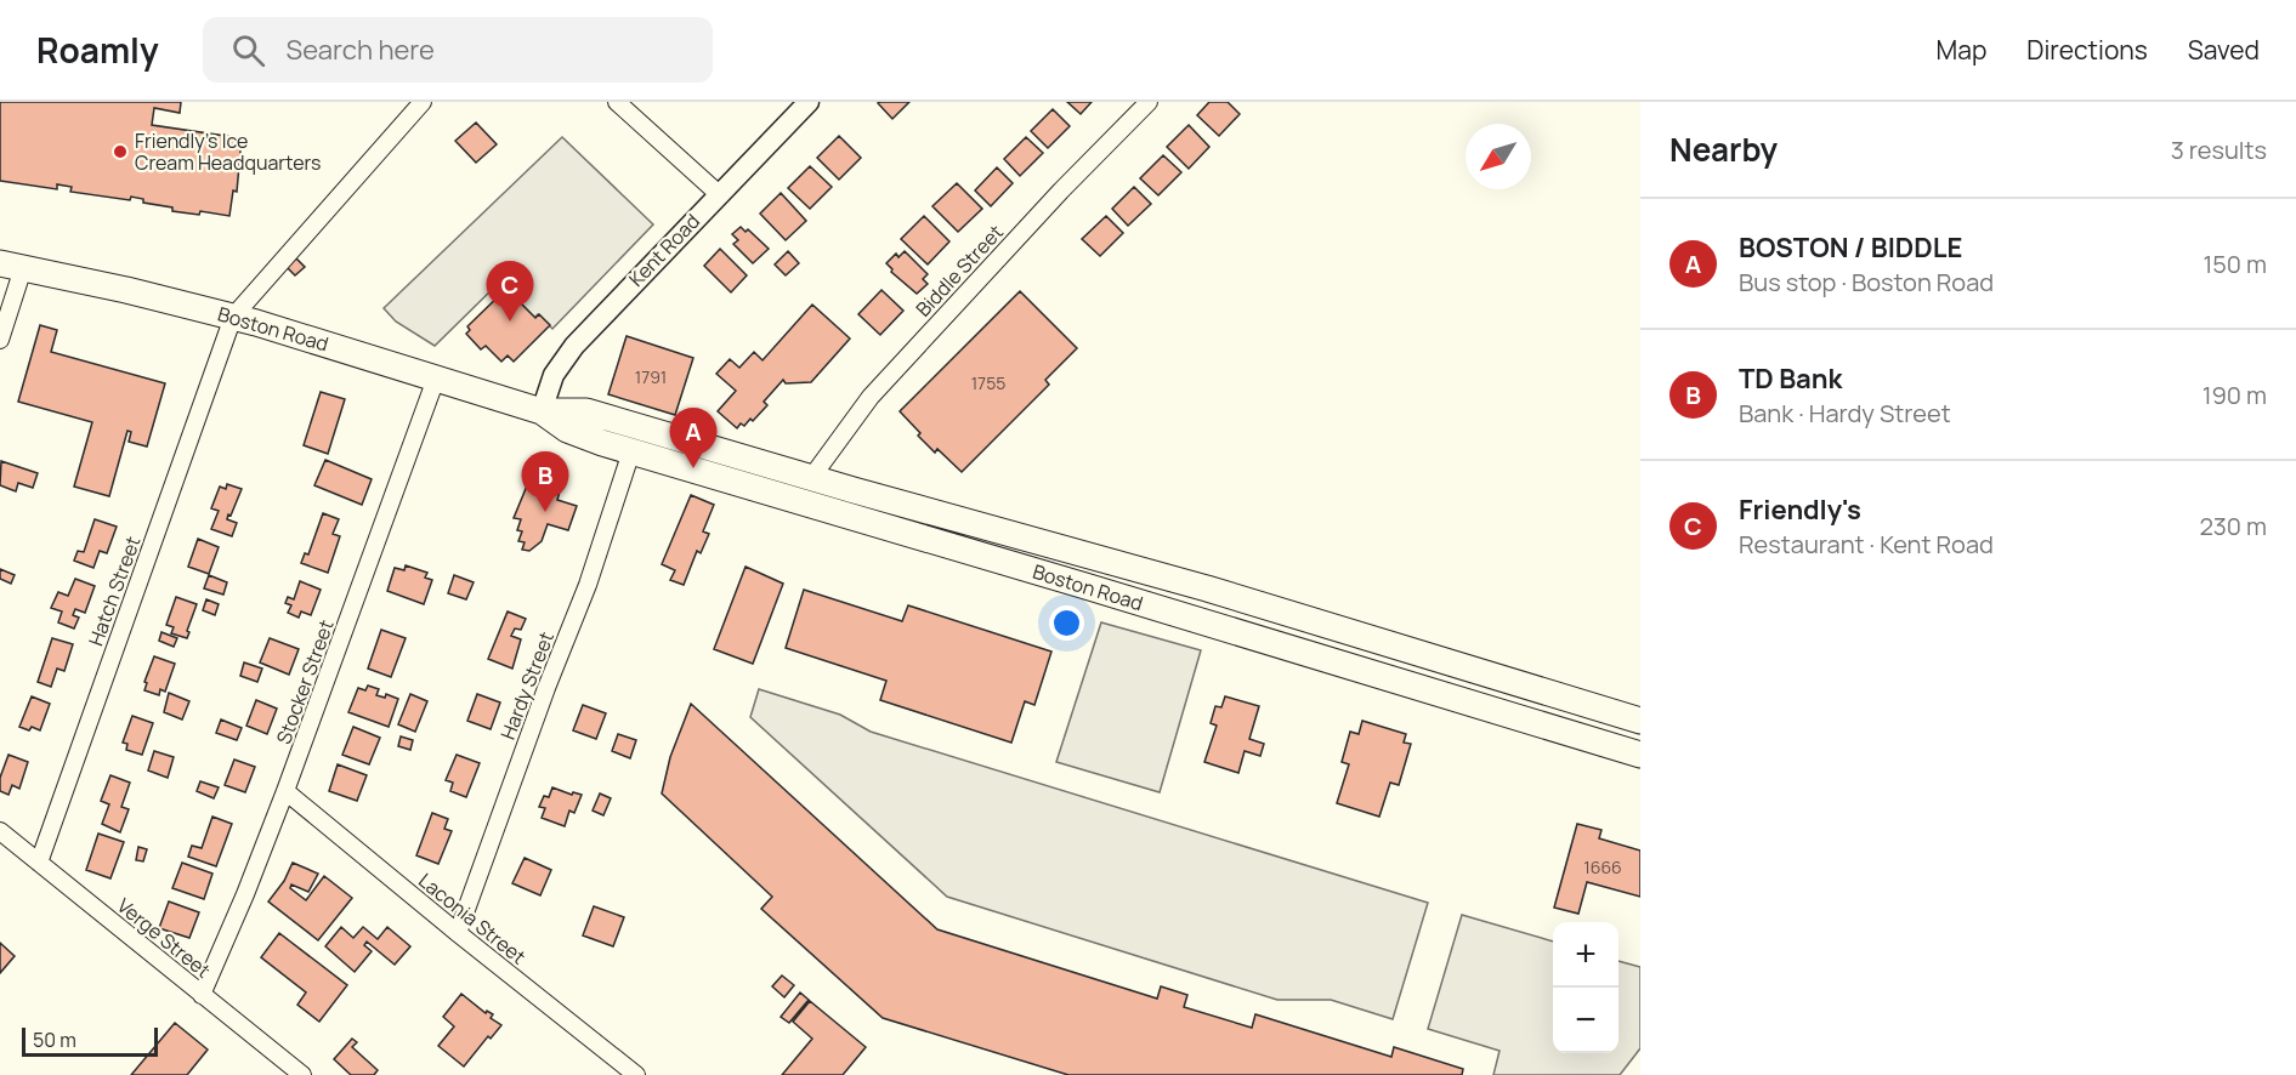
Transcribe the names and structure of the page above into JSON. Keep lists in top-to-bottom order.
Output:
{
  "streets": {
    "main road": ["Boston Road"],
    "street": [
      "Kent Road",
      "Biddle Street",
      "Hatch Street",
      "Stocker Street",
      "Hardy Street",
      "Laconia Street",
      "Verge Street"
    ]
  },
  "crossings": [
    ["Kent Road", "Boston Road"],
    ["Biddle Street", "Boston Road"],
    ["Boston Road", "Hatch Street"],
    ["Boston Road", "Stocker Street"],
    ["Boston Road", "Hardy Street"],
    ["Hatch Street", "Verge Street"],
    ["Stocker Street", "Laconia Street"],
    ["Stocker Street", "Verge Street"],
    ["Hardy Street", "Laconia Street"]
  ],
  "places": ["Friendly's Ice Cream Headquarters"],
  "house_numbers": ["1791", "1755", "1666"],
  "scale_bar": "50 m",
  "north": "bottom left",
  "page": {
    "header": "Roamly",
    "search": "Search here",
    "nav": ["Map", "Directions", "Saved"],
    "heading": ["Nearby", "3 results"],
    "list": [
      {
        "mark": "A",
        "name": "BOSTON / BIDDLE",
        "note": "Bus stop · Boston Road",
        "value": "150 m"
      },
      {
        "mark": "B",
        "name": "TD Bank",
        "note": "Bank · Hardy Street",
        "value": "190 m"
      },
      {
        "mark": "C",
        "name": "Friendly's",
        "note": "Restaurant · Kent Road",
        "value": "230 m"
      }
    ],
    "pins": ["C", "A", "B"],
    "map_buttons": ["+", "−"],
    "scale": "50 m"
  }
}
